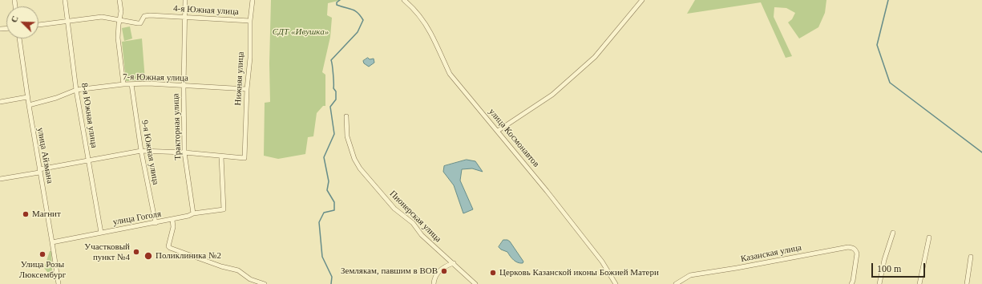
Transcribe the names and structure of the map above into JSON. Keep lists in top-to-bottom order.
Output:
{
  "streets": {
    "street": [
      "4-я Южная улица",
      "7-я Южная улица",
      "Нижняя улица",
      "8-я Южная улица",
      "Тракторная улица",
      "улица Космонавтов",
      "9-я Южная улица",
      "улица Айзмана",
      "Пионерская улица",
      "улица Гоголя",
      "Казанская улица"
    ]
  },
  "crossings": [
    ["4-я Южная улица", "Нижняя улица"],
    ["4-я Южная улица", "8-я Южная улица"],
    ["4-я Южная улица", "Тракторная улица"],
    ["7-я Южная улица", "Нижняя улица"],
    ["7-я Южная улица", "8-я Южная улица"],
    ["7-я Южная улица", "Тракторная улица"],
    ["7-я Южная улица", "9-я Южная улица"],
    ["7-я Южная улица", "улица Айзмана"],
    ["Нижняя улица", "улица Гоголя"],
    ["8-я Южная улица", "улица Гоголя"],
    ["Тракторная улица", "улица Гоголя"],
    ["9-я Южная улица", "улица Гоголя"],
    ["улица Айзмана", "улица Гоголя"]
  ],
  "parks": ["СДТ «Ивушка»"],
  "places": [
    "Магнит",
    "Участковый пункт №4",
    "Улица Розы Люксембург",
    "Поликлиника №2",
    "Землякам, павшим в ВОВ",
    "Церковь Казанской иконы Божией Матери"
  ],
  "scale_bar": "100 m",
  "north": "top left"
}
